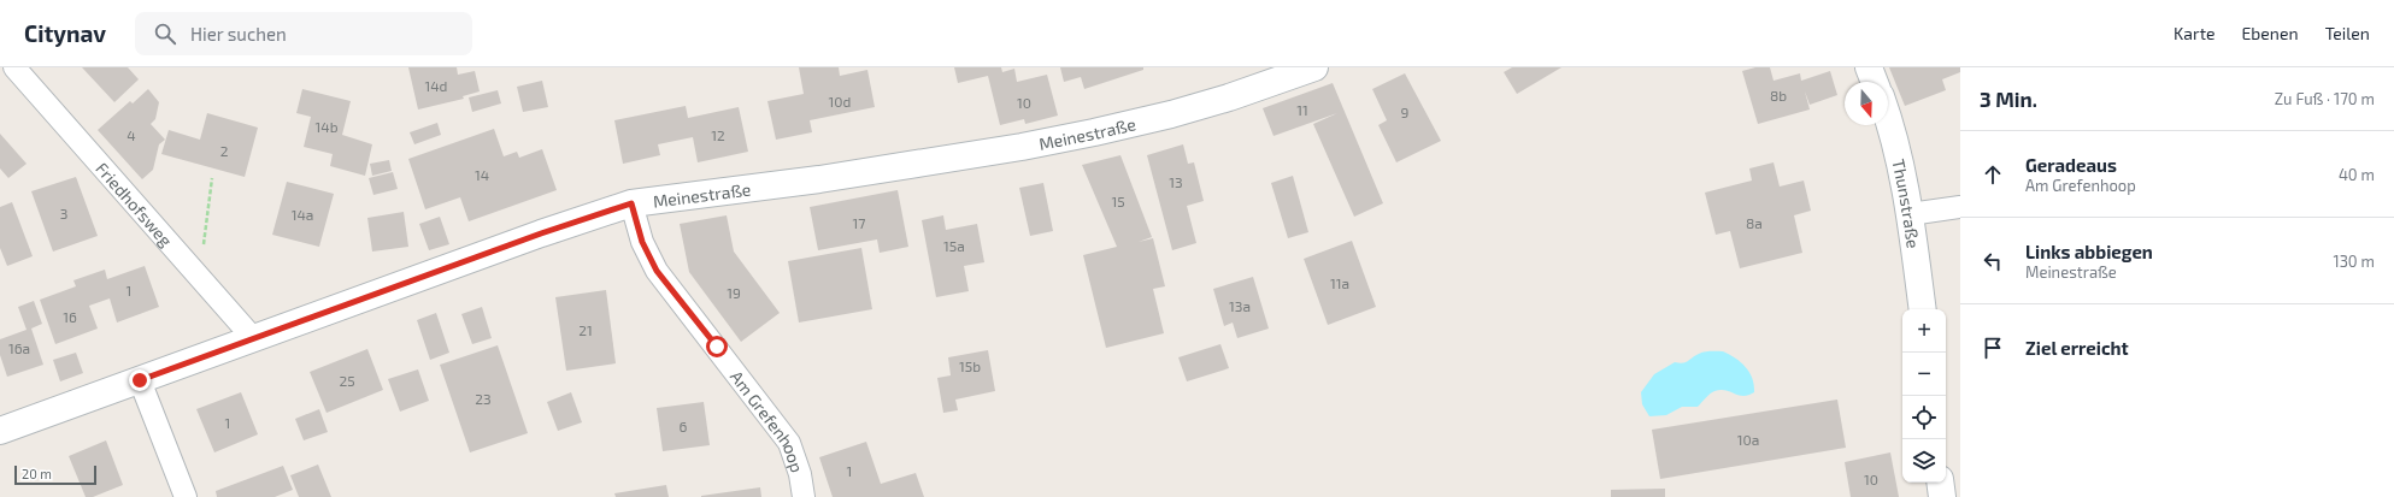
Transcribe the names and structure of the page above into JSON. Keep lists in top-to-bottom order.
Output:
{
  "streets": {
    "street": [
      "Meinestraße",
      "Friedhofsweg",
      "Thunstraße",
      "Am Grefenhoop"
    ]
  },
  "crossings": [
    ["Meinestraße", "Friedhofsweg"],
    ["Meinestraße", "Am Grefenhoop"]
  ],
  "house_numbers": [
    "14d",
    "8b",
    "10d",
    "10",
    "11",
    "9",
    "14b",
    "4",
    "12",
    "2",
    "14",
    "13",
    "15",
    "3",
    "14a",
    "17",
    "8a",
    "15a",
    "11a",
    "1",
    "19",
    "13a",
    "16",
    "21",
    "16a",
    "15b",
    "25",
    "23",
    "1",
    "6",
    "10a",
    "1",
    "10"
  ],
  "scale_bar": "20 m",
  "north": "bottom",
  "page": {
    "header": "Citynav",
    "search": "Hier suchen",
    "nav": ["Karte", "Ebenen", "Teilen"],
    "heading": ["3 Min.", "Zu Fuß · 170 m"],
    "list": [
      ["Geradeaus", "Am Grefenhoop", "40 m"],
      ["Links abbiegen", "Meinestraße", "130 m"],
      "Ziel erreicht"
    ],
    "map_buttons": ["+", "−"],
    "scale": "20 m"
  }
}
